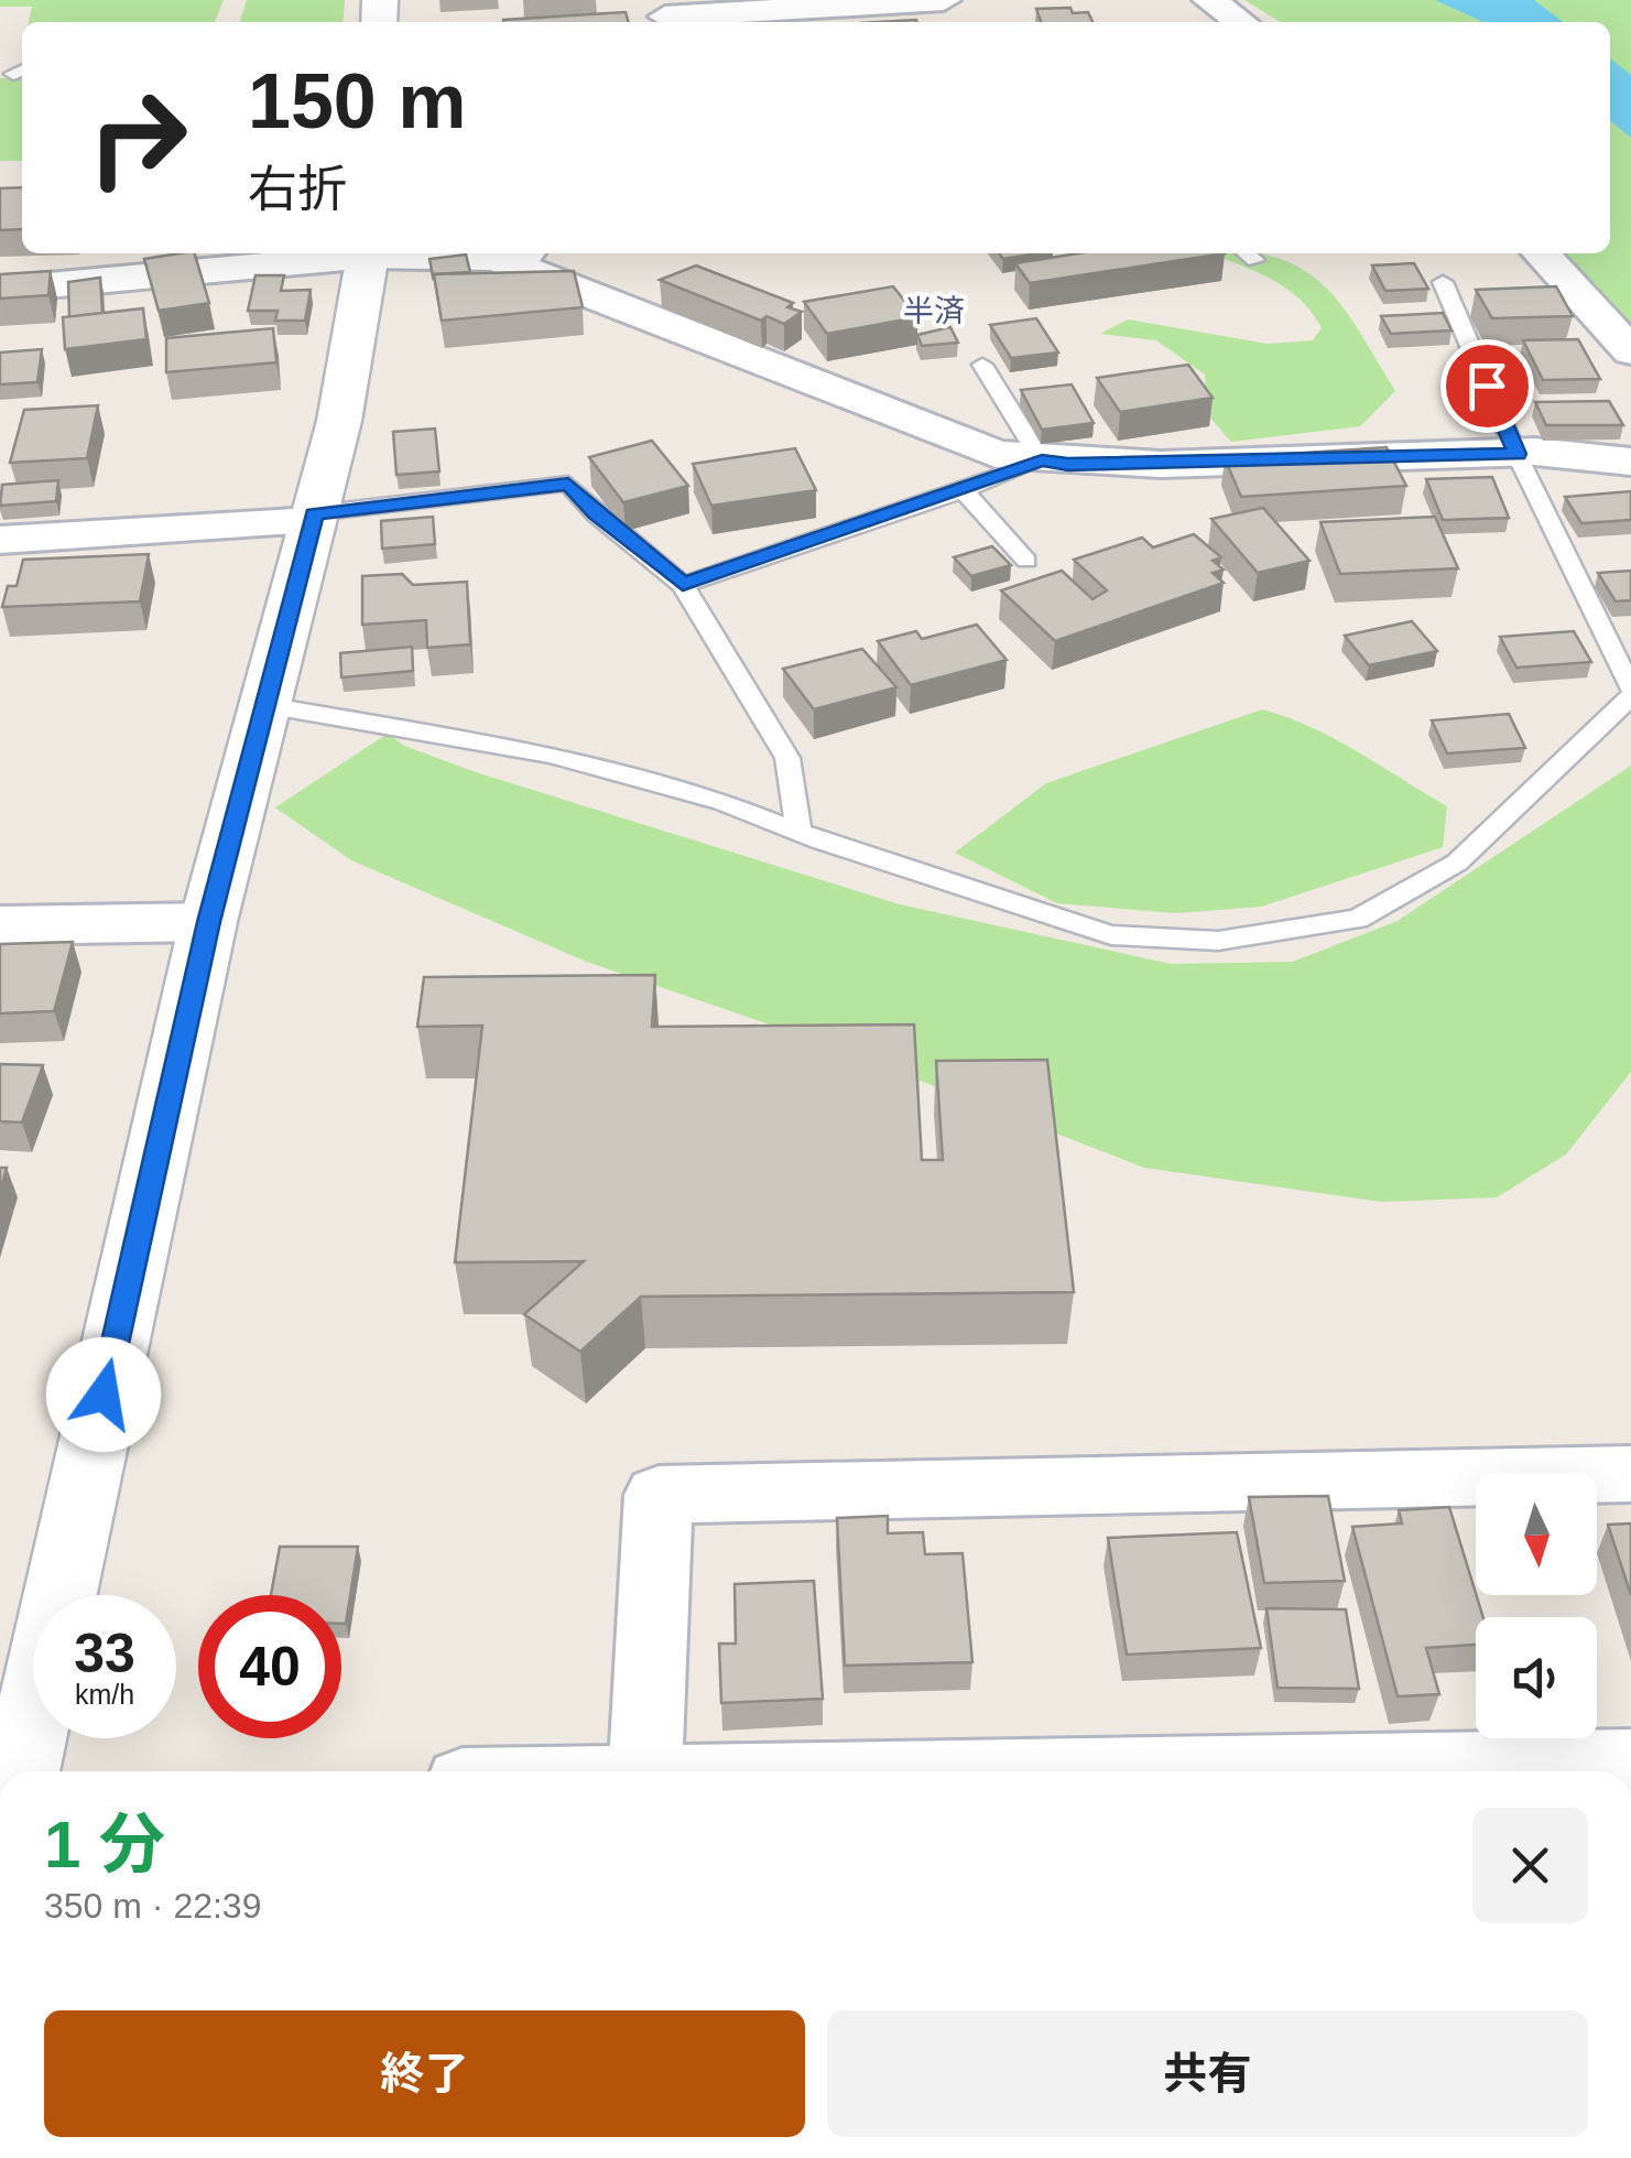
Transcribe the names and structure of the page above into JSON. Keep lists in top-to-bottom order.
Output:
{
  "districts": ["半済"],
  "north": "bottom",
  "page": {
    "turn": ["150 m", "右折"],
    "speed": "33 km/h",
    "limit": "40",
    "heading": ["1 分", "350 m · 22:39"],
    "buttons": ["終了", "共有"]
  }
}
